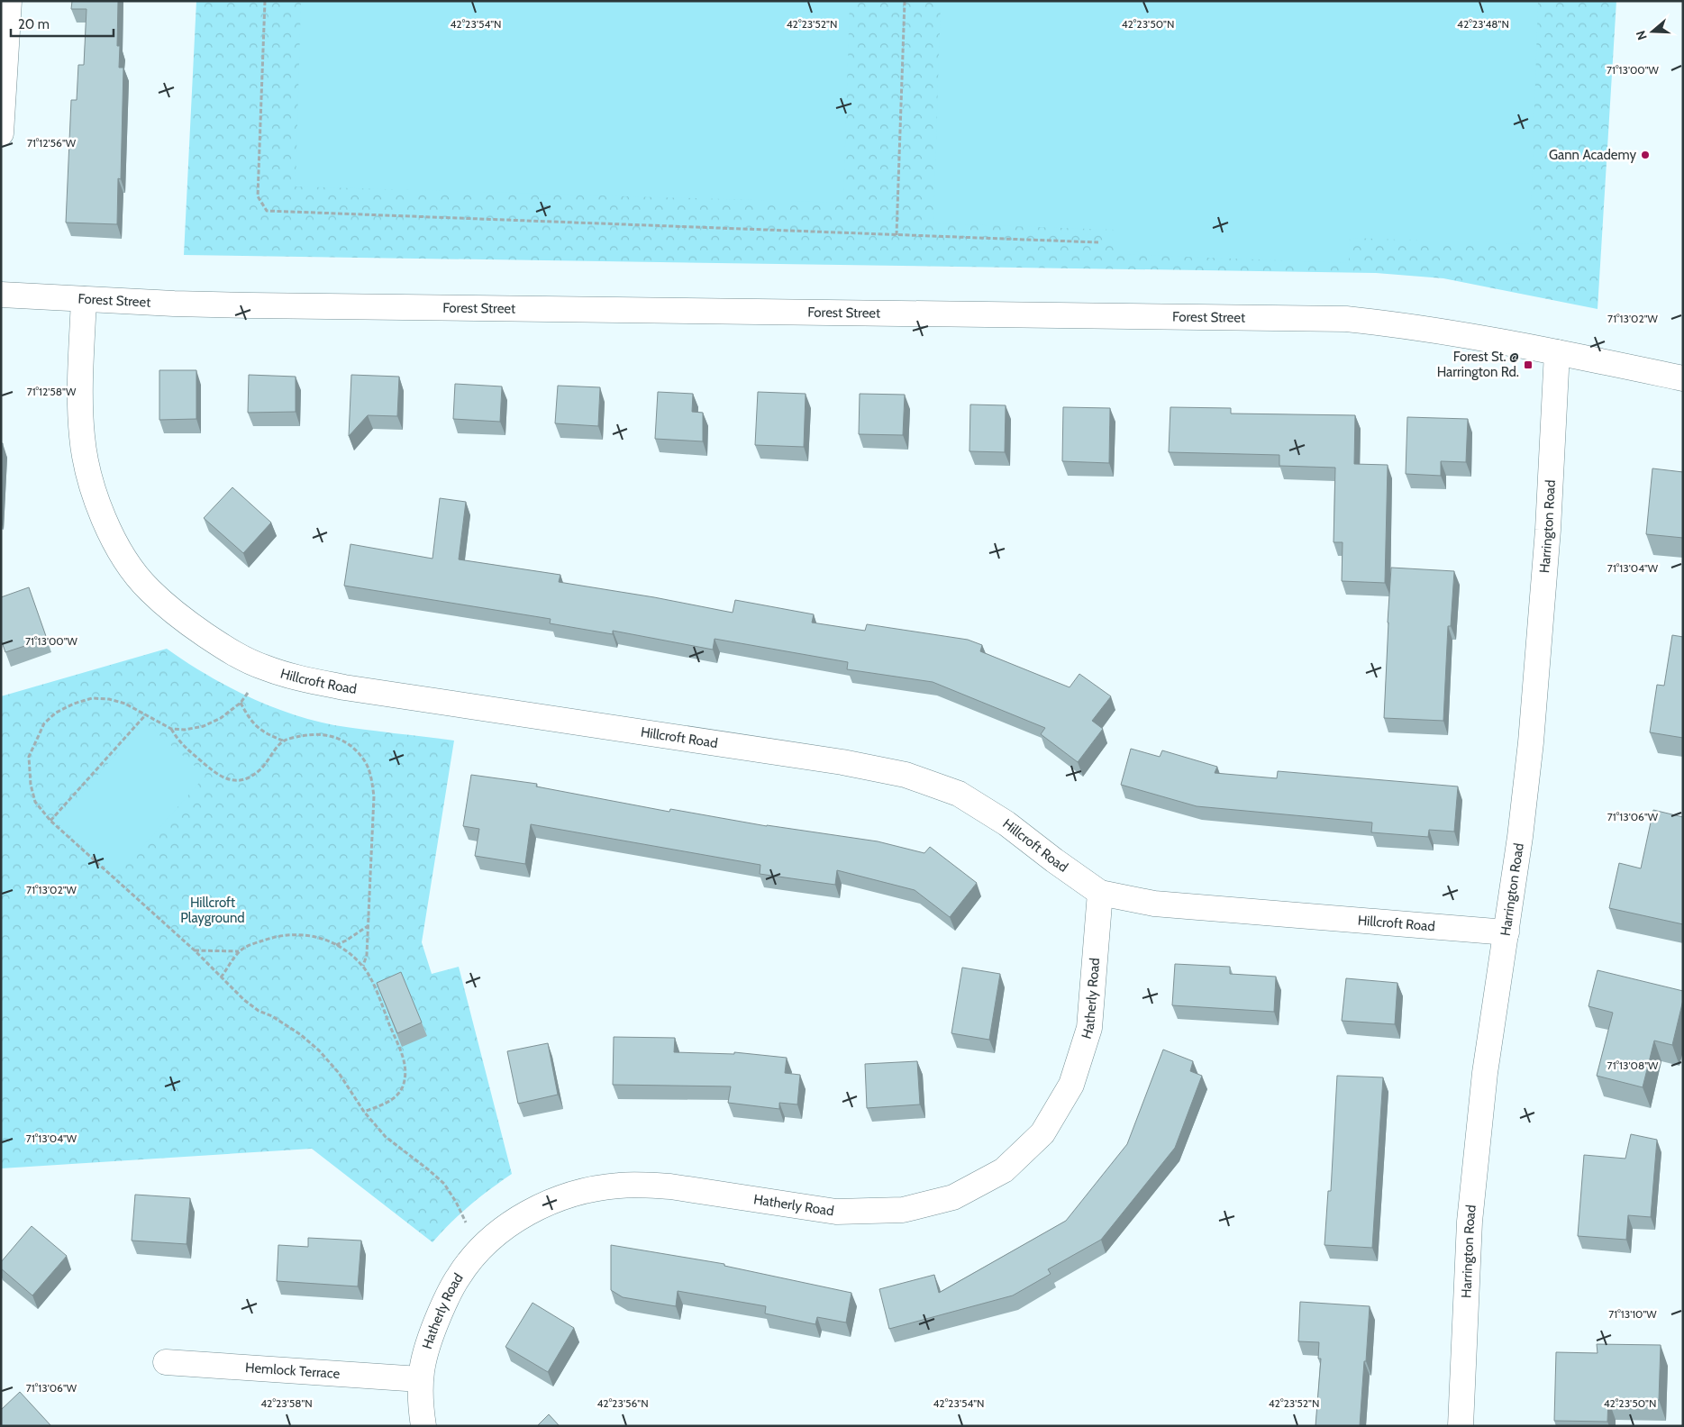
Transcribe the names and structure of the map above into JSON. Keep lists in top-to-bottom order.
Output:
{
  "streets": {
    "street": [
      "Forest Street",
      "Harrington Road",
      "Hillcroft Road",
      "Hatherly Road",
      "Hemlock Terrace"
    ]
  },
  "crossings": [
    ["Forest Street", "Harrington Road"],
    ["Forest Street", "Hillcroft Road"],
    ["Harrington Road", "Hillcroft Road"],
    ["Hillcroft Road", "Hatherly Road"],
    ["Hatherly Road", "Hemlock Terrace"]
  ],
  "parks": ["Hillcroft Playground"],
  "places": {
    "other": ["Gann Academy"],
    "transit": ["Forest St. @ Harrington Rd."]
  },
  "scale_bar": "20 m",
  "north": "left",
  "coordinates": [
    "42°23'48\"N",
    "42°23'54\"N",
    "42°23'52\"N",
    "42°23'50\"N",
    "71°13'00\"W",
    "71°12'56\"W",
    "71°13'02\"W",
    "71°12'58\"W",
    "71°13'04\"W",
    "71°13'06\"W",
    "71°13'08\"W",
    "71°13'10\"W",
    "42°23'58\"N",
    "42°23'56\"N"
  ]
}
